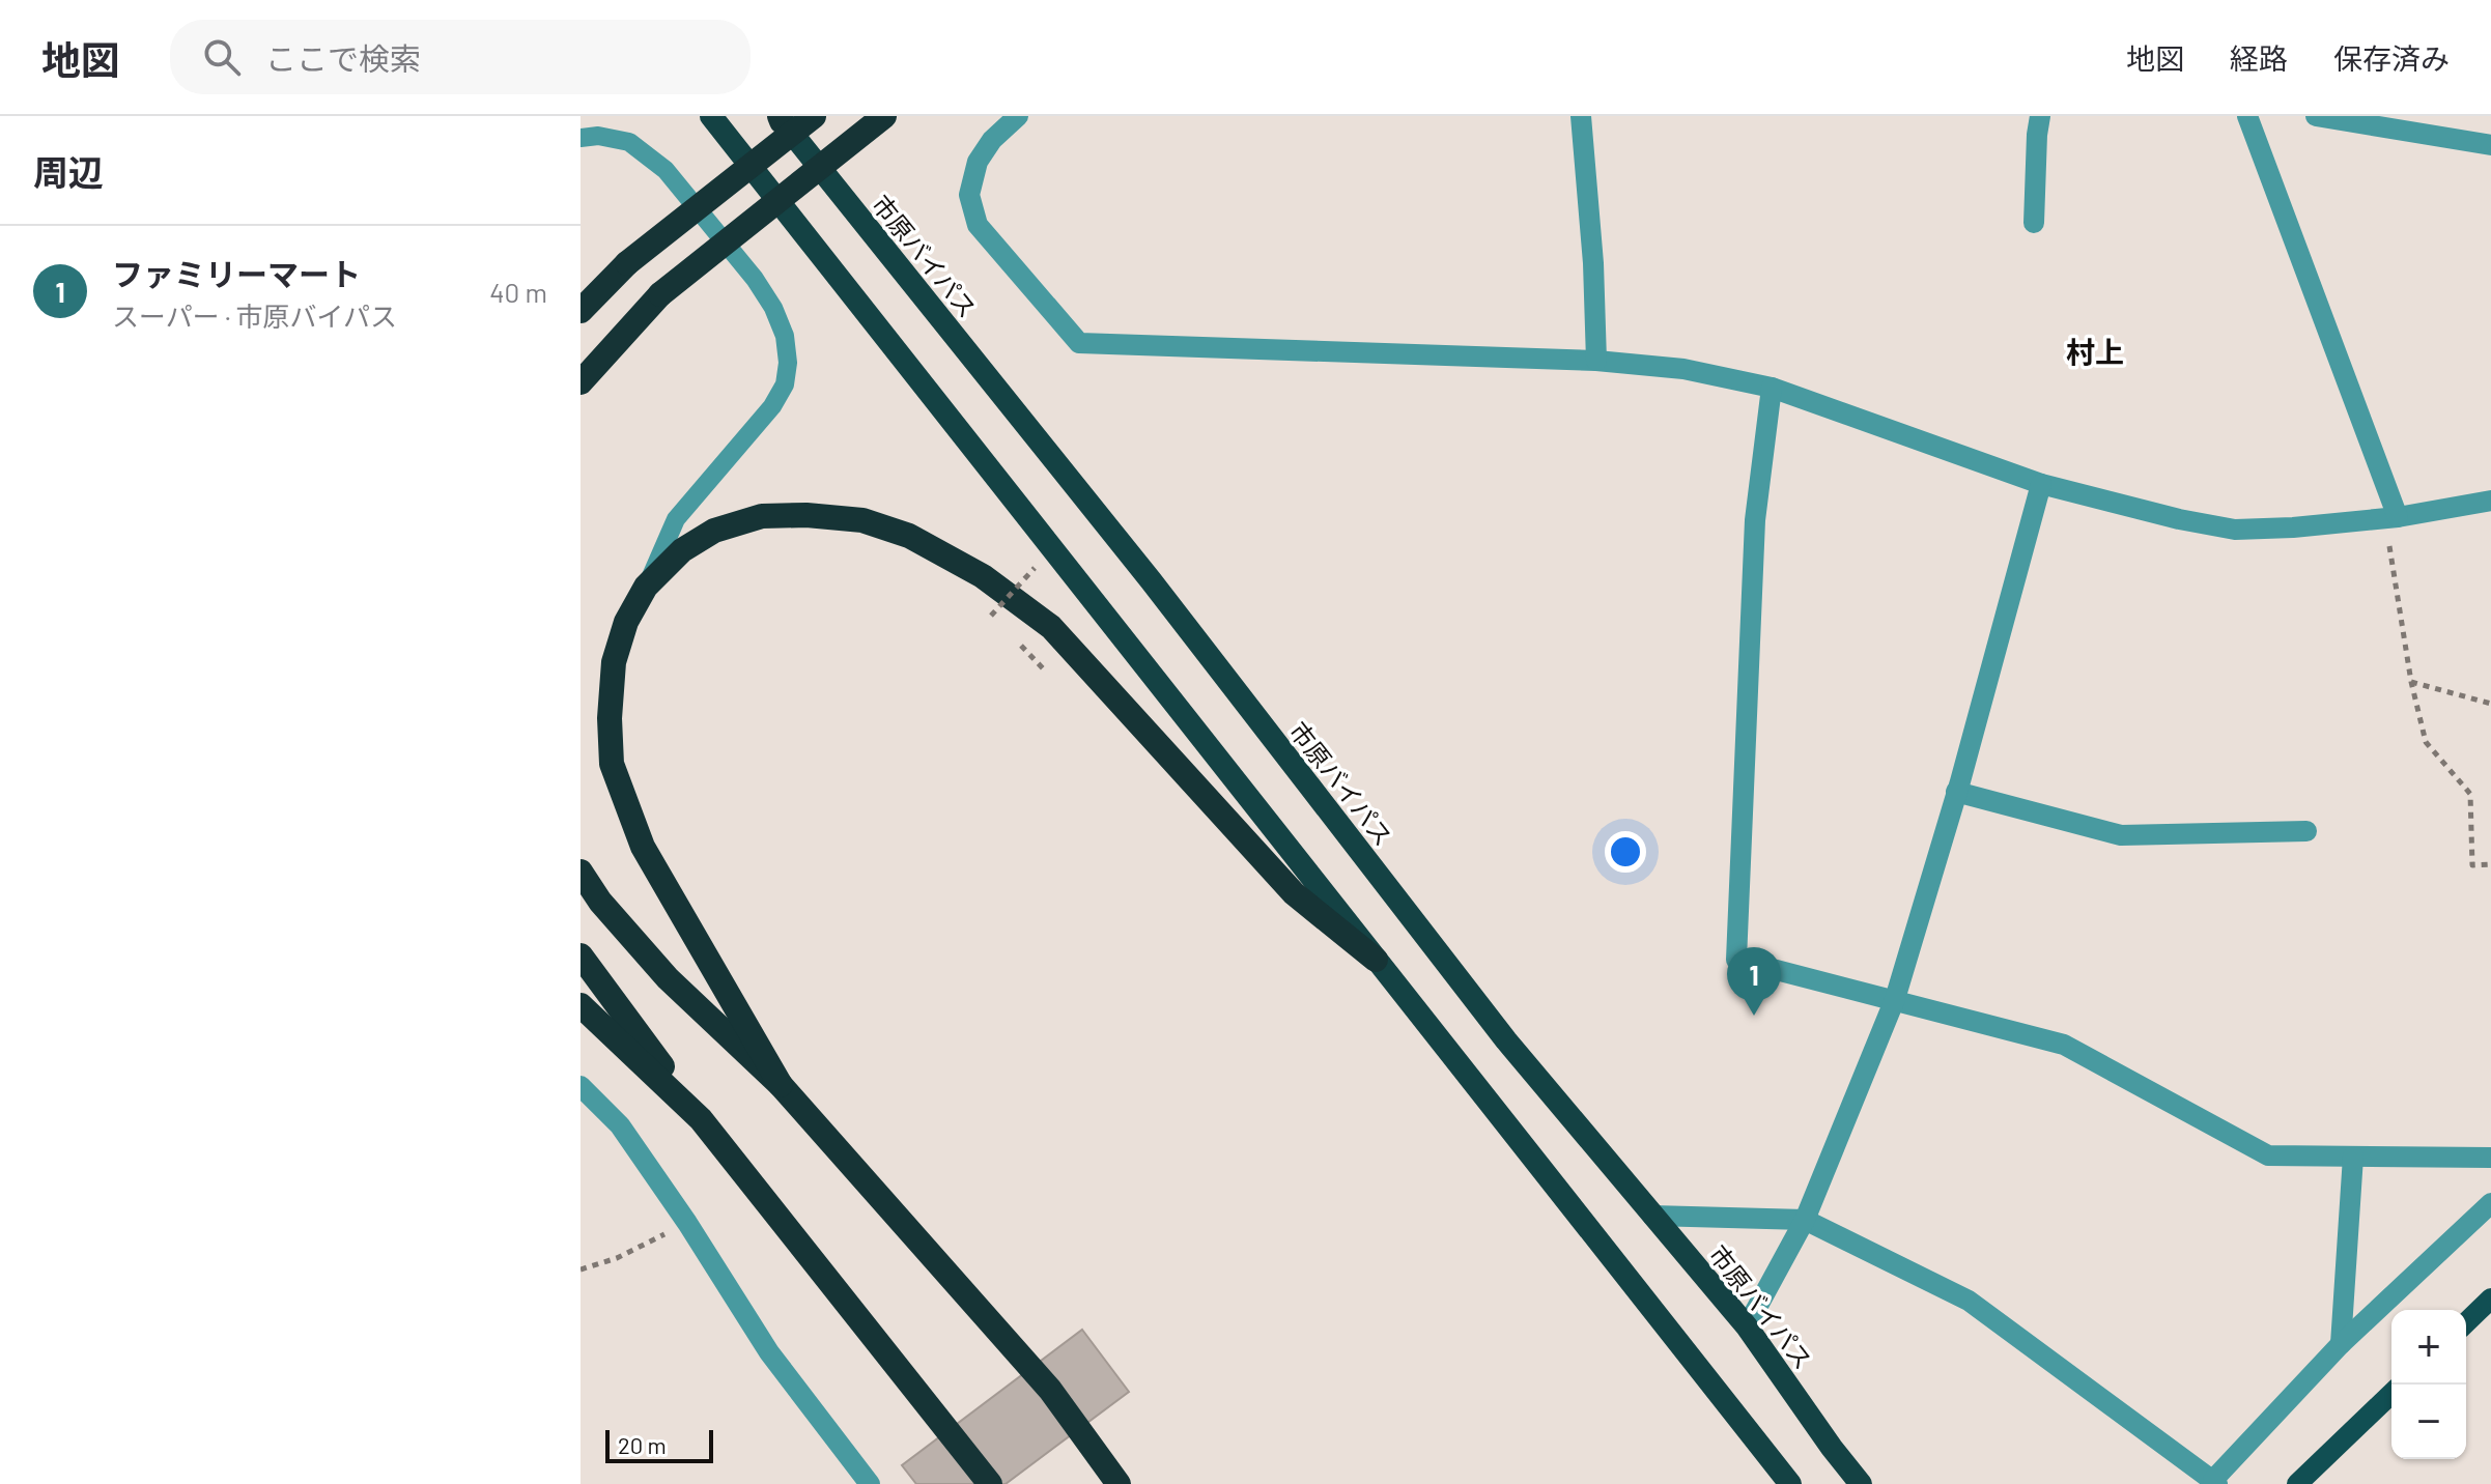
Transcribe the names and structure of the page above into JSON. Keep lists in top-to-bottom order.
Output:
{
  "streets": {
    "highway": ["市原バイパス"]
  },
  "districts": ["村上"],
  "scale_bar": "20 m",
  "page": {
    "header": "地図",
    "search": "ここで検索",
    "nav": ["地図", "経路", "保存済み"],
    "heading": "周辺",
    "list": [
      {
        "mark": "1",
        "name": "ファミリーマート",
        "note": "スーパー · 市原バイパス",
        "value": "40 m"
      }
    ],
    "pins": "1",
    "map_buttons": ["+", "−"],
    "scale": "20 m"
  }
}
